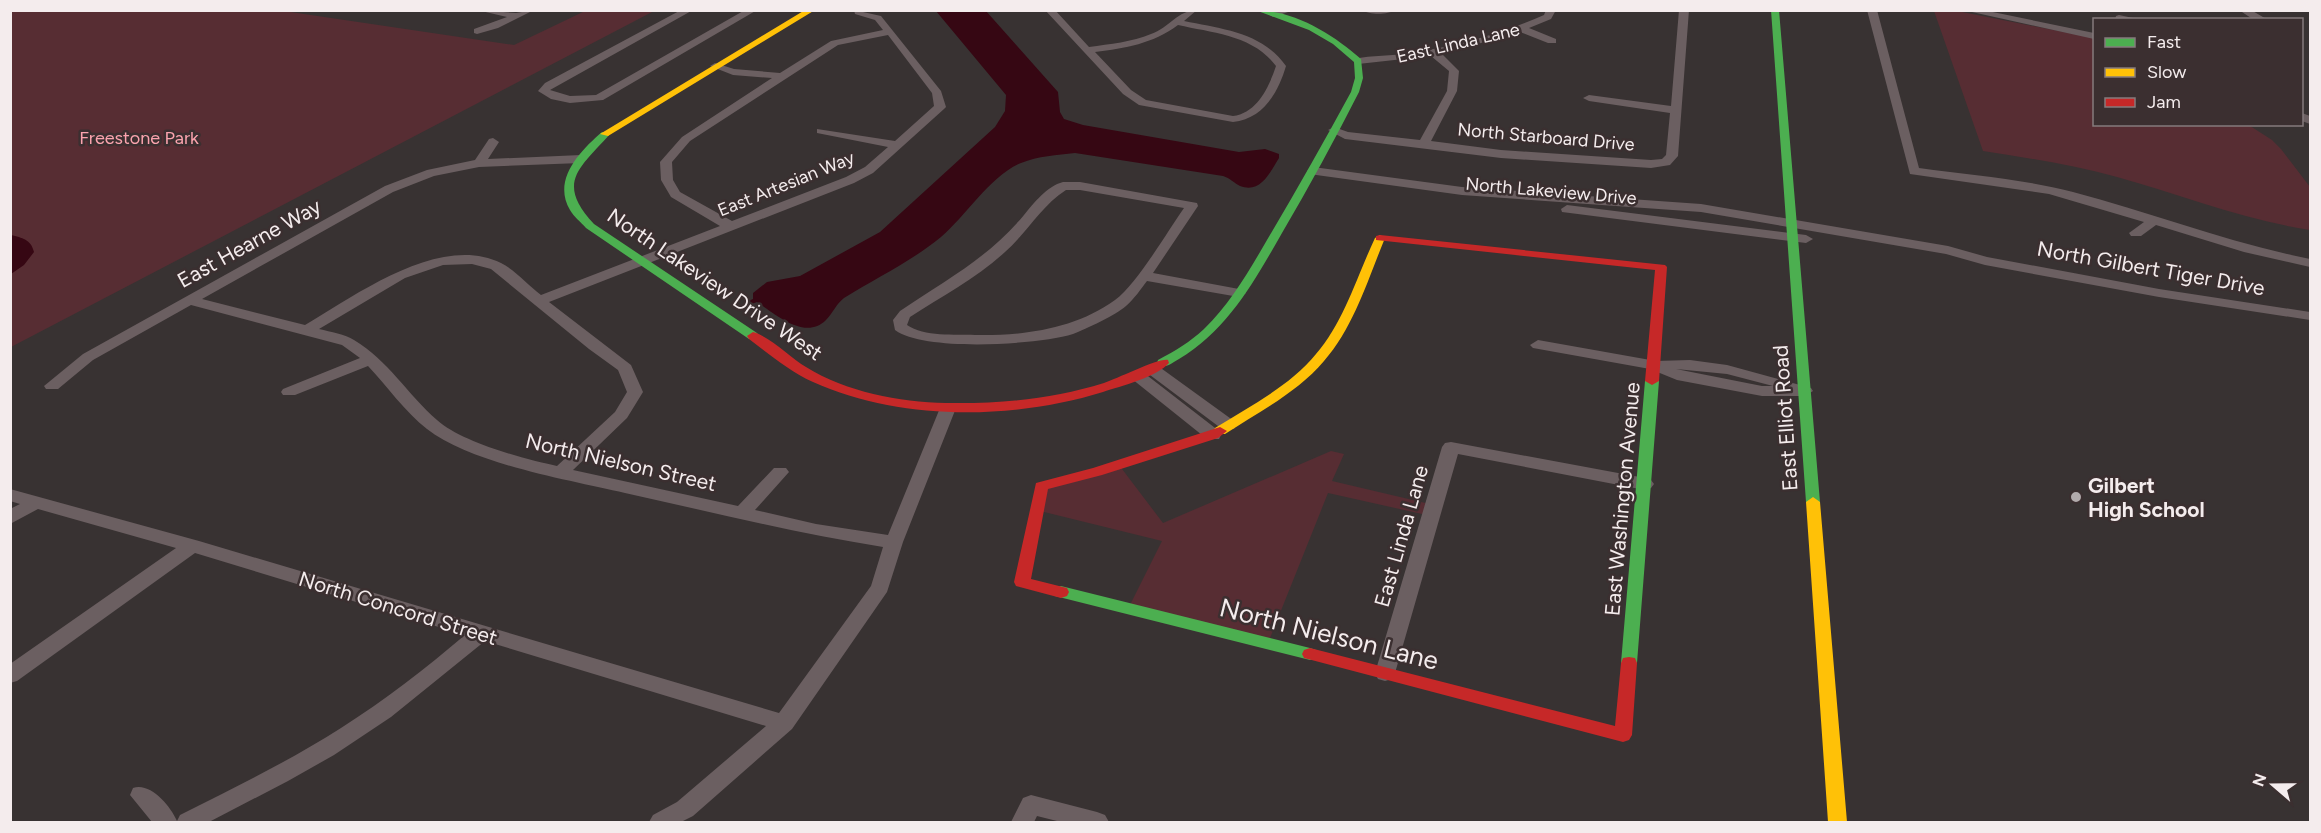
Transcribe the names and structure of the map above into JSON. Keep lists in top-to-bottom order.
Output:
{
  "streets": {
    "street": [
      "East Linda Lane",
      "North Starboard Drive",
      "East Artesian Way",
      "North Lakeview Drive",
      "East Hearne Way",
      "North Gilbert Tiger Drive",
      "North Lakeview Drive West",
      "East Elliot Road",
      "North Nielson Street",
      "East Washington Avenue",
      "North Concord Street",
      "North Nielson Lane"
    ]
  },
  "crossings": [
    ["East Linda Lane", "North Lakeview Drive West"],
    ["East Linda Lane", "East Washington Avenue"],
    ["East Linda Lane", "North Nielson Lane"],
    ["North Starboard Drive", "North Lakeview Drive West"],
    ["East Artesian Way", "North Lakeview Drive West"],
    ["North Lakeview Drive", "North Gilbert Tiger Drive"],
    ["North Lakeview Drive", "North Lakeview Drive West"],
    ["North Lakeview Drive", "East Elliot Road"],
    ["East Hearne Way", "North Lakeview Drive West"],
    ["East Hearne Way", "North Nielson Street"],
    ["North Gilbert Tiger Drive", "East Elliot Road"],
    ["East Washington Avenue", "North Nielson Lane"]
  ],
  "parks": ["Freestone Park"],
  "places": ["Gilbert High School"],
  "legend": ["Fast", "Slow", "Jam"],
  "north": "left"
}
